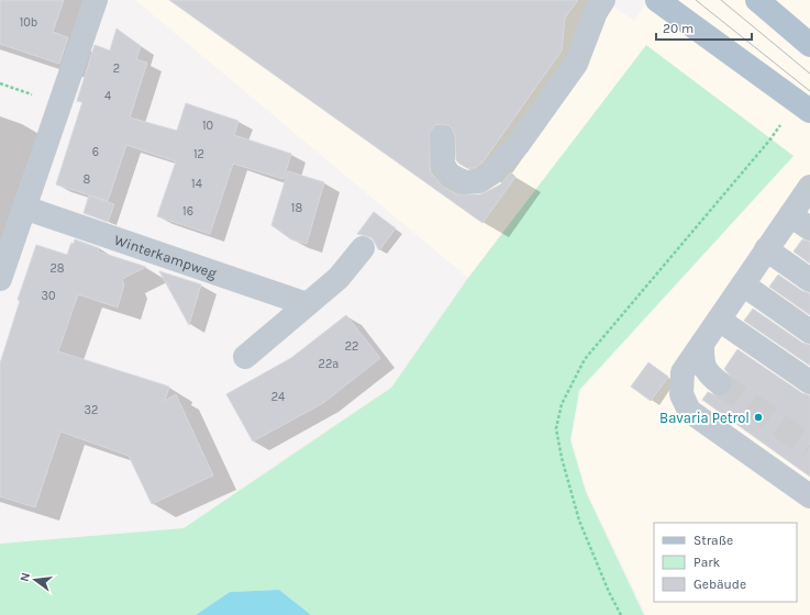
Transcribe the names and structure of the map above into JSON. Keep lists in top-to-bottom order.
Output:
{
  "streets": {
    "street": ["Winterkampweg"]
  },
  "places": ["Bavaria Petrol"],
  "house_numbers": [
    "10b",
    "2",
    "4",
    "10",
    "6",
    "12",
    "8",
    "14",
    "18",
    "16",
    "28",
    "30",
    "22",
    "22a",
    "24",
    "32"
  ],
  "legend": ["Straße", "Park", "Gebäude"],
  "scale_bar": "20 m",
  "north": "left"
}
